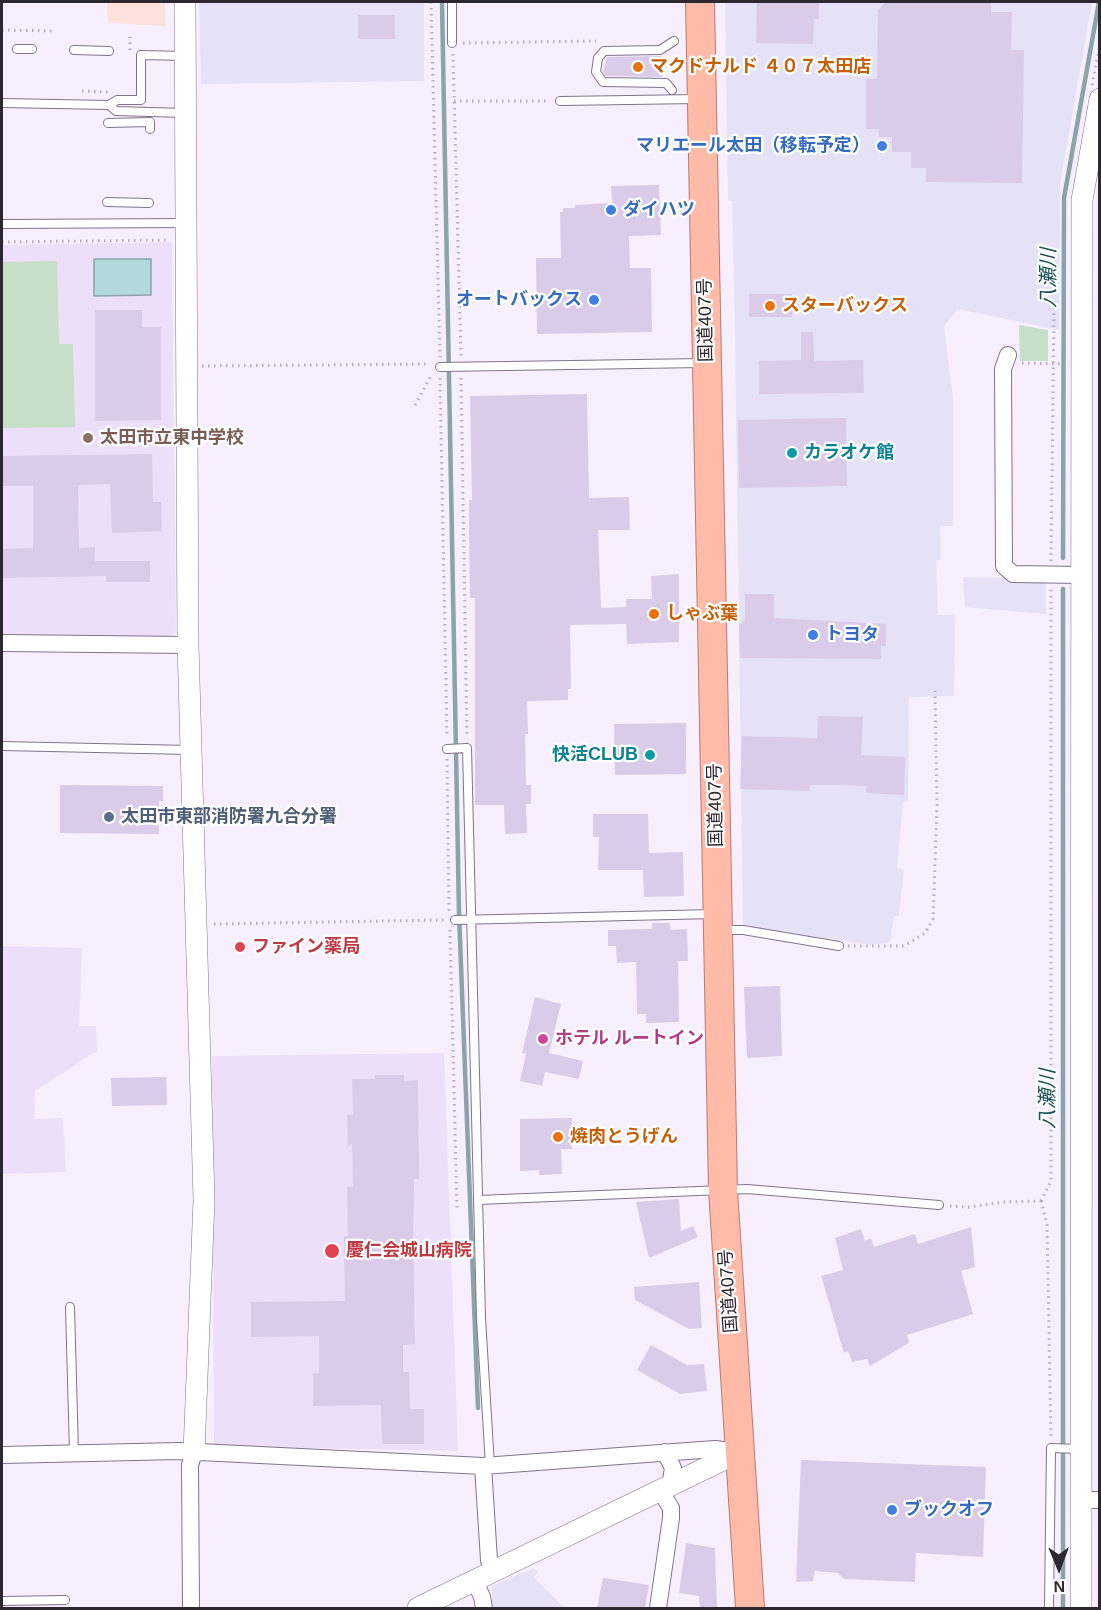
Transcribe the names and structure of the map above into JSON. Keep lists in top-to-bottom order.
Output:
{
  "streets": {
    "highway": ["国道407号"]
  },
  "water": ["八瀬川"],
  "places": [
    "マクドナルド ４０７太田店",
    "マリエール太田（移転予定）",
    "ダイハツ",
    "オートバックス",
    "スターバックス",
    "太田市立東中学校",
    "カラオケ館",
    "しゃぶ葉",
    "トヨタ",
    "快活CLUB",
    "太田市東部消防署九合分署",
    "ファイン薬局",
    "ホテル ルートイン",
    "焼肉とうげん",
    "慶仁会城山病院",
    "ブックオフ"
  ],
  "north": "bottom"
}
